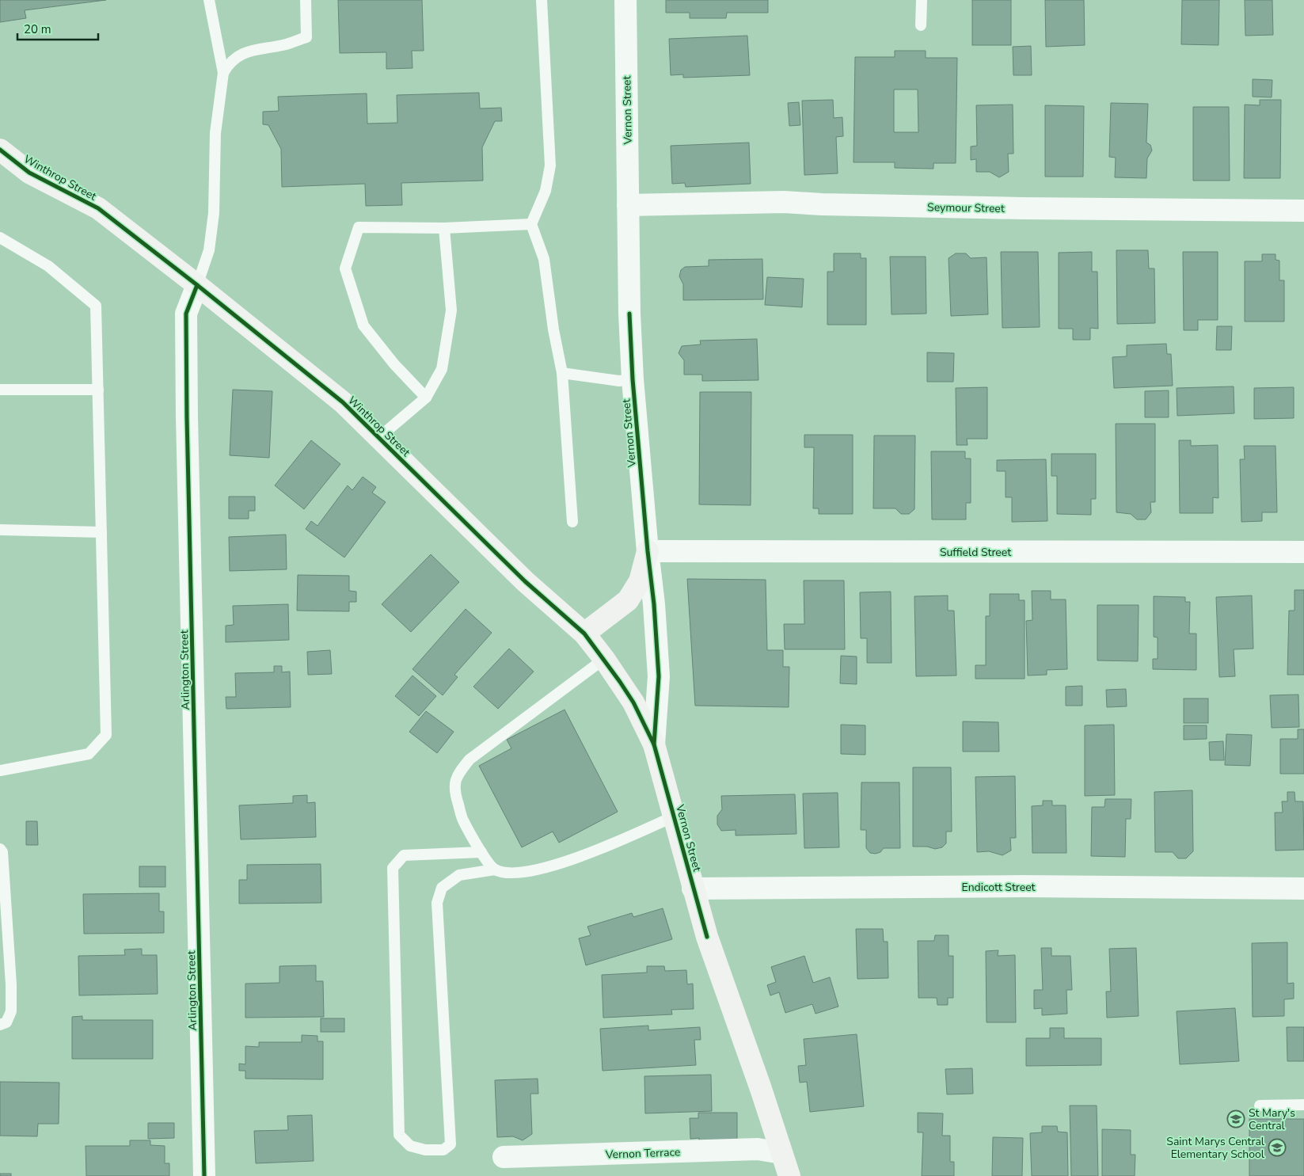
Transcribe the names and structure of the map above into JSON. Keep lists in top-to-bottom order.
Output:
{
  "streets": {
    "main road": ["Vernon Street", "Winthrop Street"],
    "street": [
      "Seymour Street",
      "Suffield Street",
      "Arlington Street",
      "Endicott Street",
      "Vernon Terrace"
    ]
  },
  "crossings": [
    ["Vernon Street", "Winthrop Street"],
    ["Vernon Street", "Seymour Street"],
    ["Vernon Street", "Suffield Street"],
    ["Vernon Street", "Endicott Street"],
    ["Vernon Street", "Vernon Terrace"],
    ["Winthrop Street", "Arlington Street"]
  ],
  "places": {
    "school or university": ["St Mary's Central", "Saint Marys Central Elementary School"]
  },
  "scale_bar": "20 m"
}
